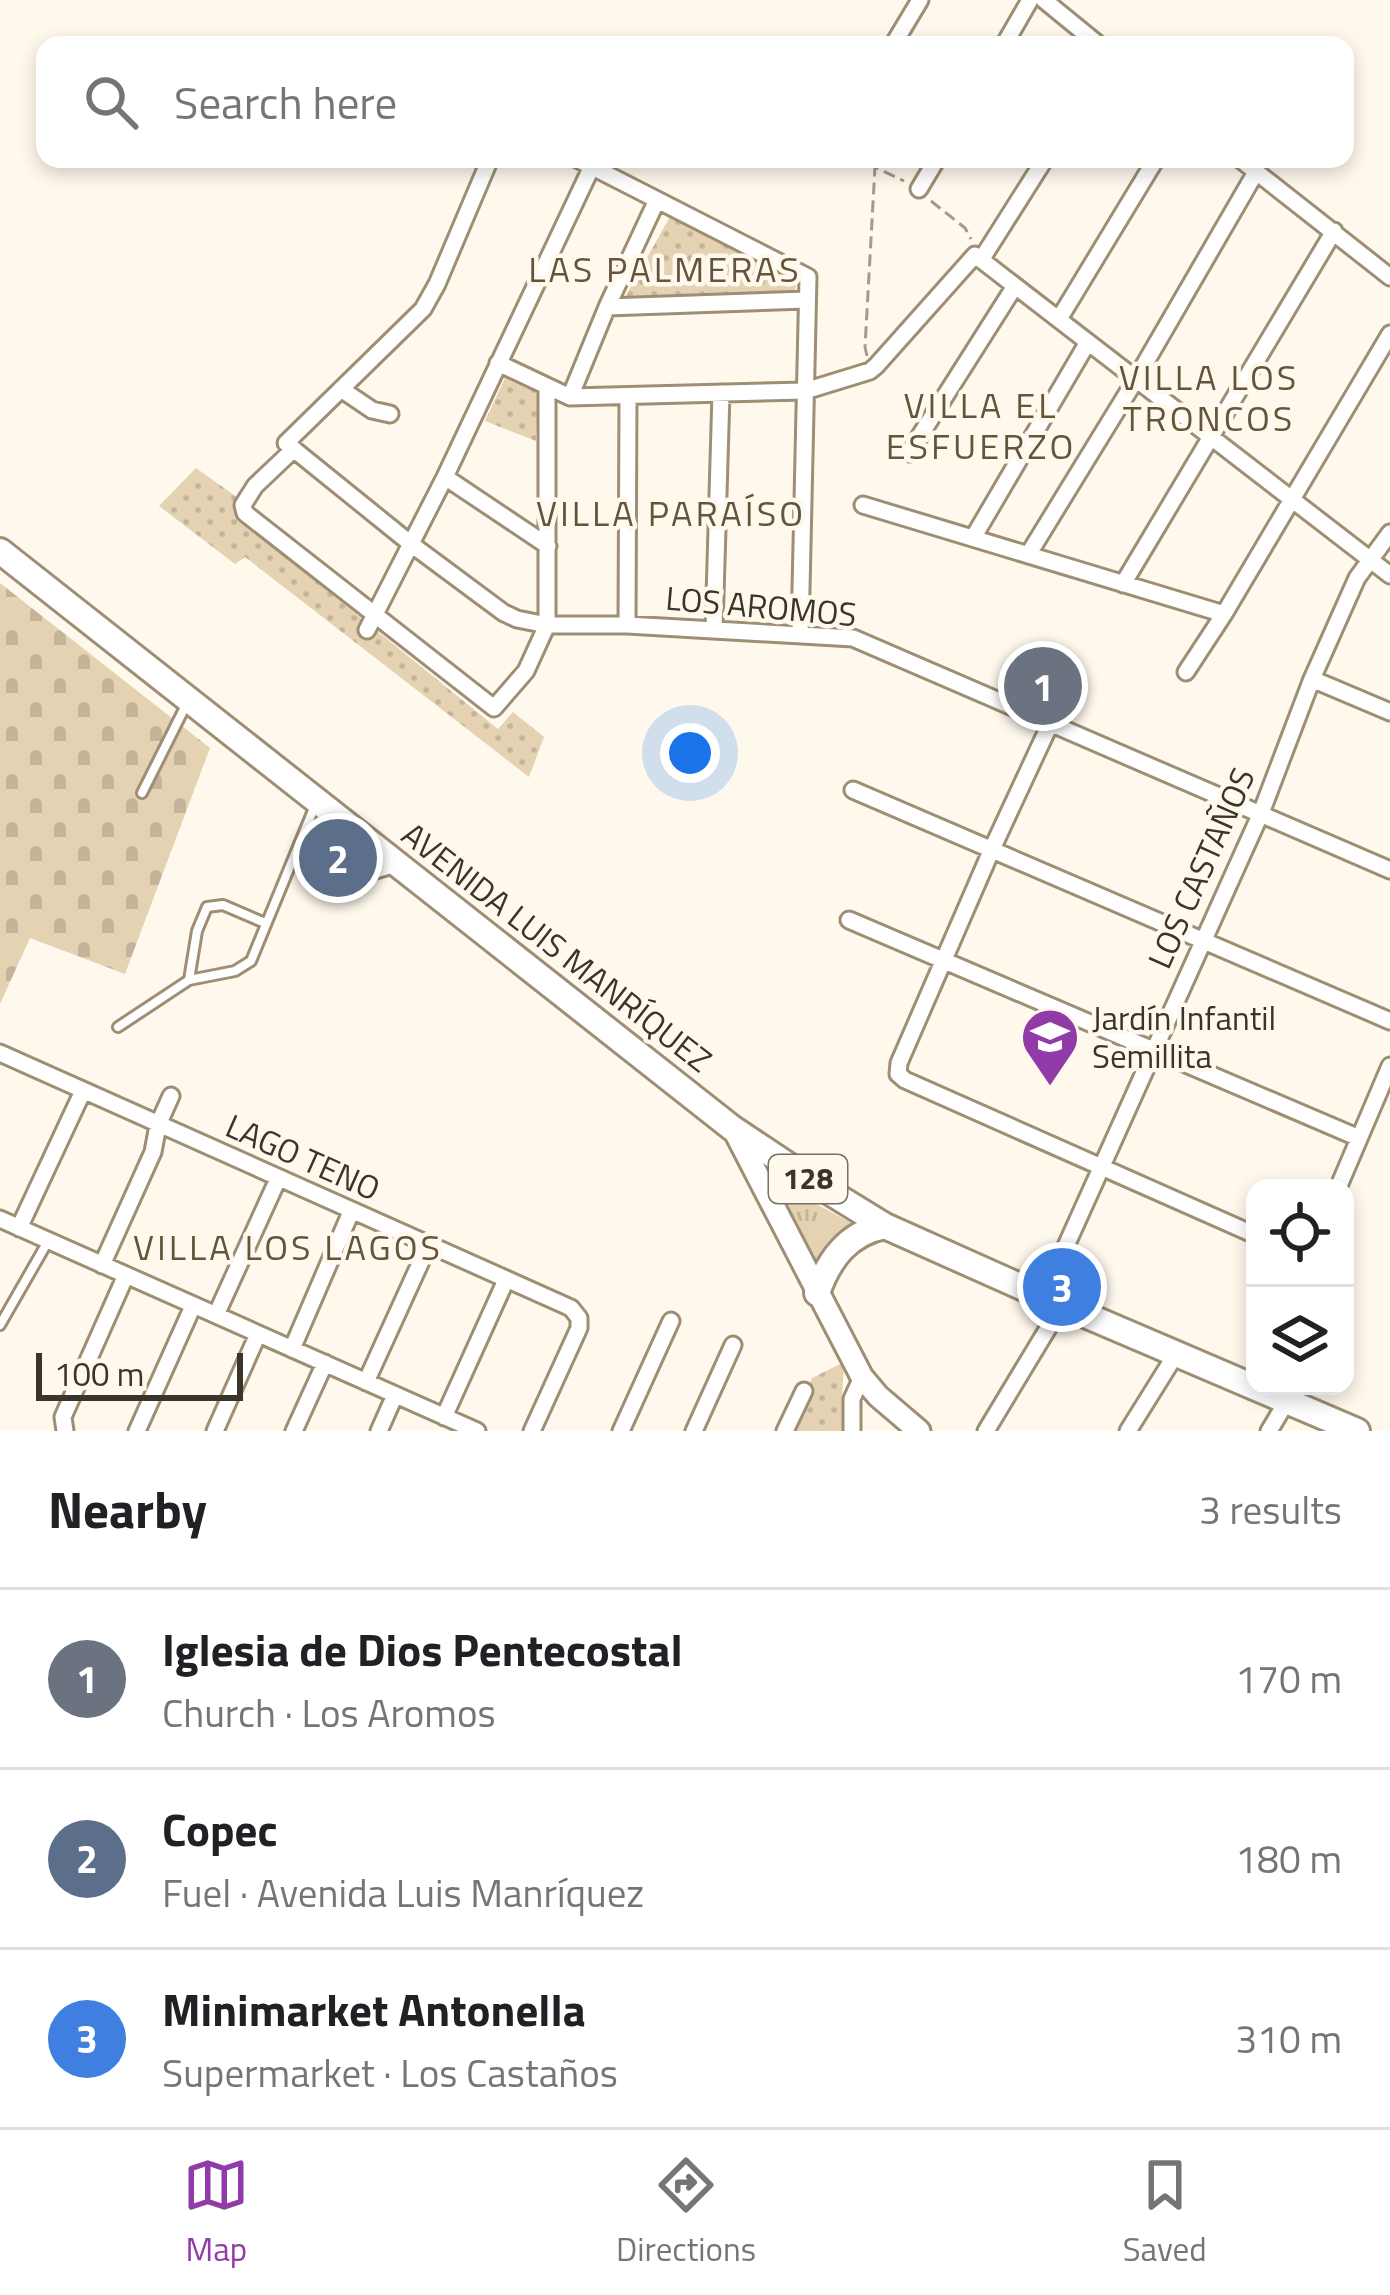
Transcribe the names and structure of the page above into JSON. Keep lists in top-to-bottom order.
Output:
{
  "streets": {
    "main road": ["AVENIDA LUIS MANRÍQUEZ", "128"],
    "street": ["LOS AROMOS", "LOS CASTAÑOS", "LAGO TENO"]
  },
  "crossings": [
    ["LOS AROMOS", "LOS CASTAÑOS"],
    ["LOS CASTAÑOS", "128"],
    ["AVENIDA LUIS MANRÍQUEZ", "128"]
  ],
  "districts": [
    "LAS PALMERAS",
    "VILLA LOS TRONCOS",
    "VILLA EL ESFUERZO",
    "VILLA PARAÍSO",
    "VILLA LOS LAGOS"
  ],
  "places": {
    "school or university": ["Jardín Infantil Semillita"]
  },
  "scale_bar": "100 m",
  "page": {
    "search": "Search here",
    "pins": ["1", "2", "3"],
    "scale": "100 m",
    "heading": ["Nearby", "3 results"],
    "list": [
      {
        "mark": "1",
        "name": "Iglesia de Dios Pentecostal",
        "note": "Church · Los Aromos",
        "value": "170 m"
      },
      {
        "mark": "2",
        "name": "Copec",
        "note": "Fuel · Avenida Luis Manríquez",
        "value": "180 m"
      },
      {
        "mark": "3",
        "name": "Minimarket Antonella",
        "note": "Supermarket · Los Castaños",
        "value": "310 m"
      }
    ],
    "nav": ["Map", "Directions", "Saved"]
  }
}
